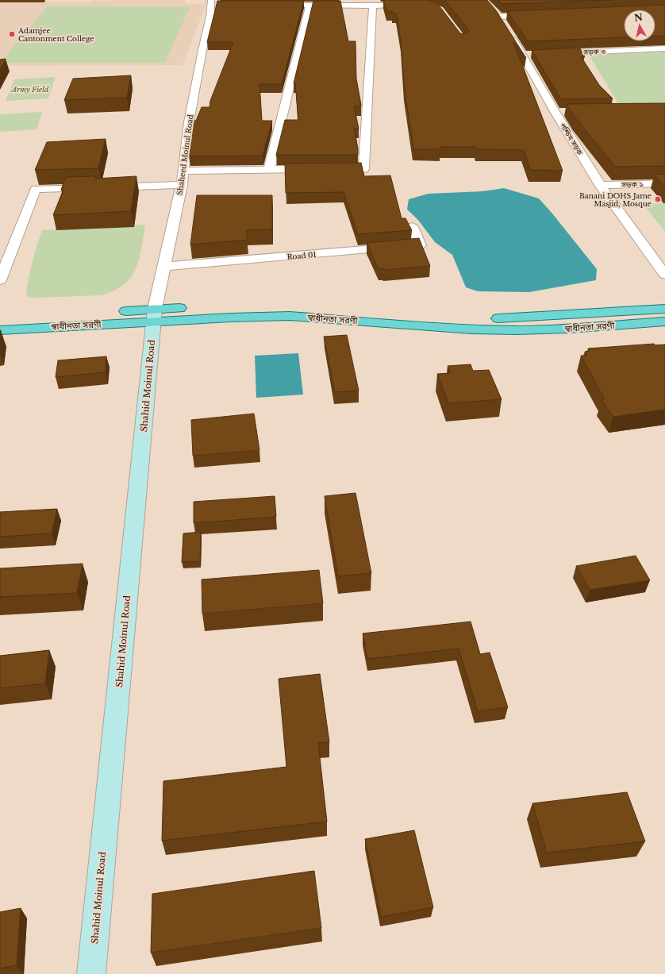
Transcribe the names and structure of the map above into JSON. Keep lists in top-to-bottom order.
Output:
{
  "streets": {
    "main road": ["স্বাধীনতা সরণী"],
    "street": [
      "সড়ক ৩",
      "পশ্চিম সড়ক",
      "Shaheed Moinul Road",
      "সড়ক ১",
      "Road 01",
      "Shahid Moinul Road"
    ]
  },
  "crossings": [
    ["পশ্চিম সড়ক", "সড়ক ১"],
    ["Shaheed Moinul Road", "Road 01"],
    ["Shaheed Moinul Road", "স্বাধীনতা সরণী"],
    ["Shaheed Moinul Road", "Shahid Moinul Road"],
    ["স্বাধীনতা সরণী", "Shahid Moinul Road"]
  ],
  "parks": ["Army Field"],
  "places": ["Adamjee Cantonment College", "Banani DOHS Jame Masjid, Mosque"],
  "north": "top"
}
